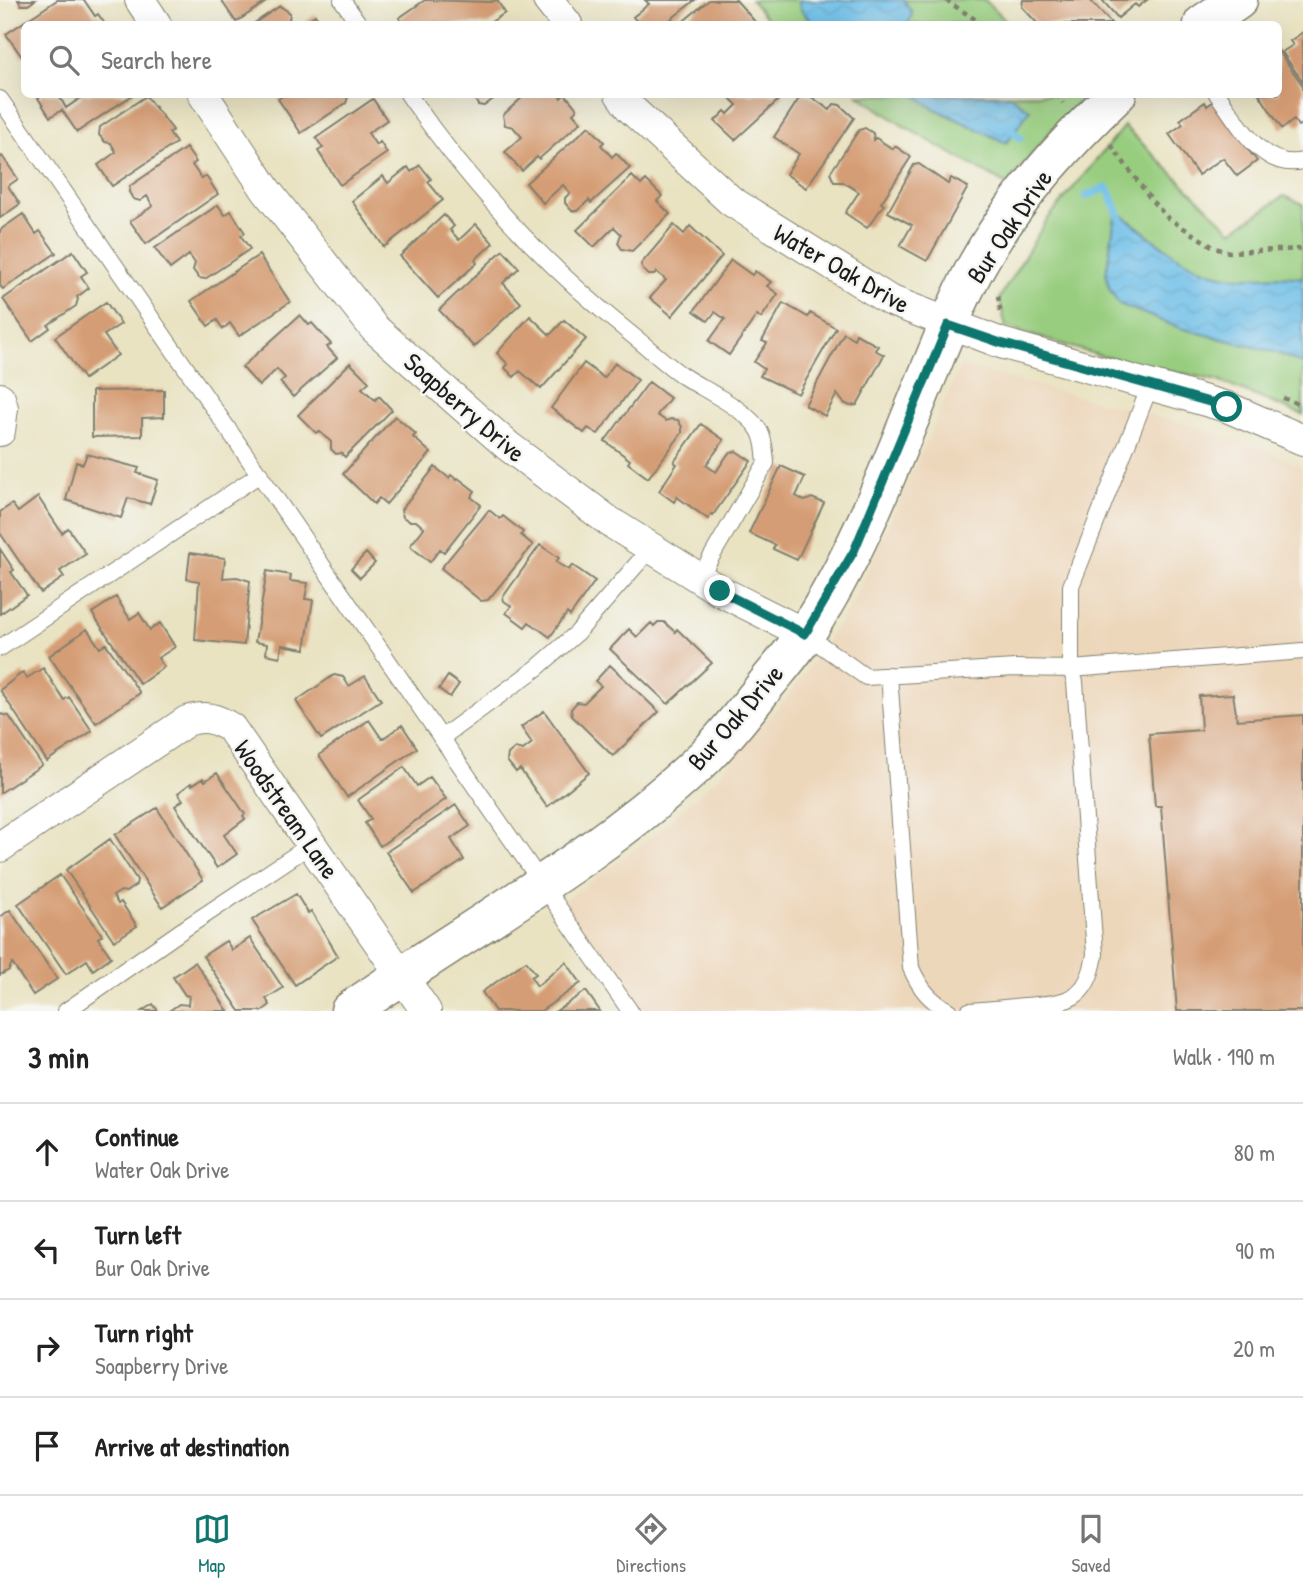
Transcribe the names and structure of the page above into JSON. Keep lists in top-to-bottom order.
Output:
{
  "streets": {
    "street": [
      "Bur Oak Drive",
      "Water Oak Drive",
      "Soapberry Drive",
      "Woodstream Lane"
    ]
  },
  "crossings": [
    ["Bur Oak Drive", "Water Oak Drive"],
    ["Bur Oak Drive", "Soapberry Drive"],
    ["Bur Oak Drive", "Woodstream Lane"]
  ],
  "page": {
    "search": "Search here",
    "heading": ["3 min", "Walk · 190 m"],
    "list": [
      ["Continue", "Water Oak Drive", "80 m"],
      ["Turn left", "Bur Oak Drive", "90 m"],
      ["Turn right", "Soapberry Drive", "20 m"],
      "Arrive at destination"
    ],
    "nav": ["Map", "Directions", "Saved"]
  }
}
